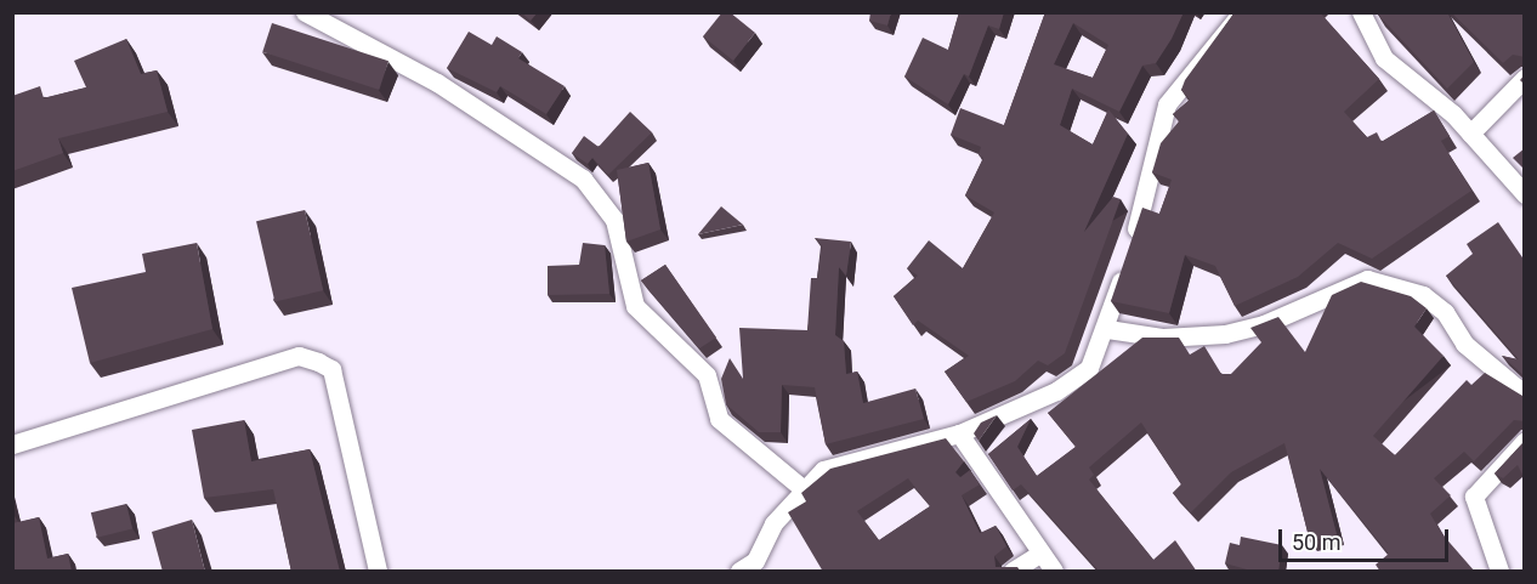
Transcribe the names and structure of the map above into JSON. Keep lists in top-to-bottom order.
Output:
{
  "scale_bar": "50 m"
}
